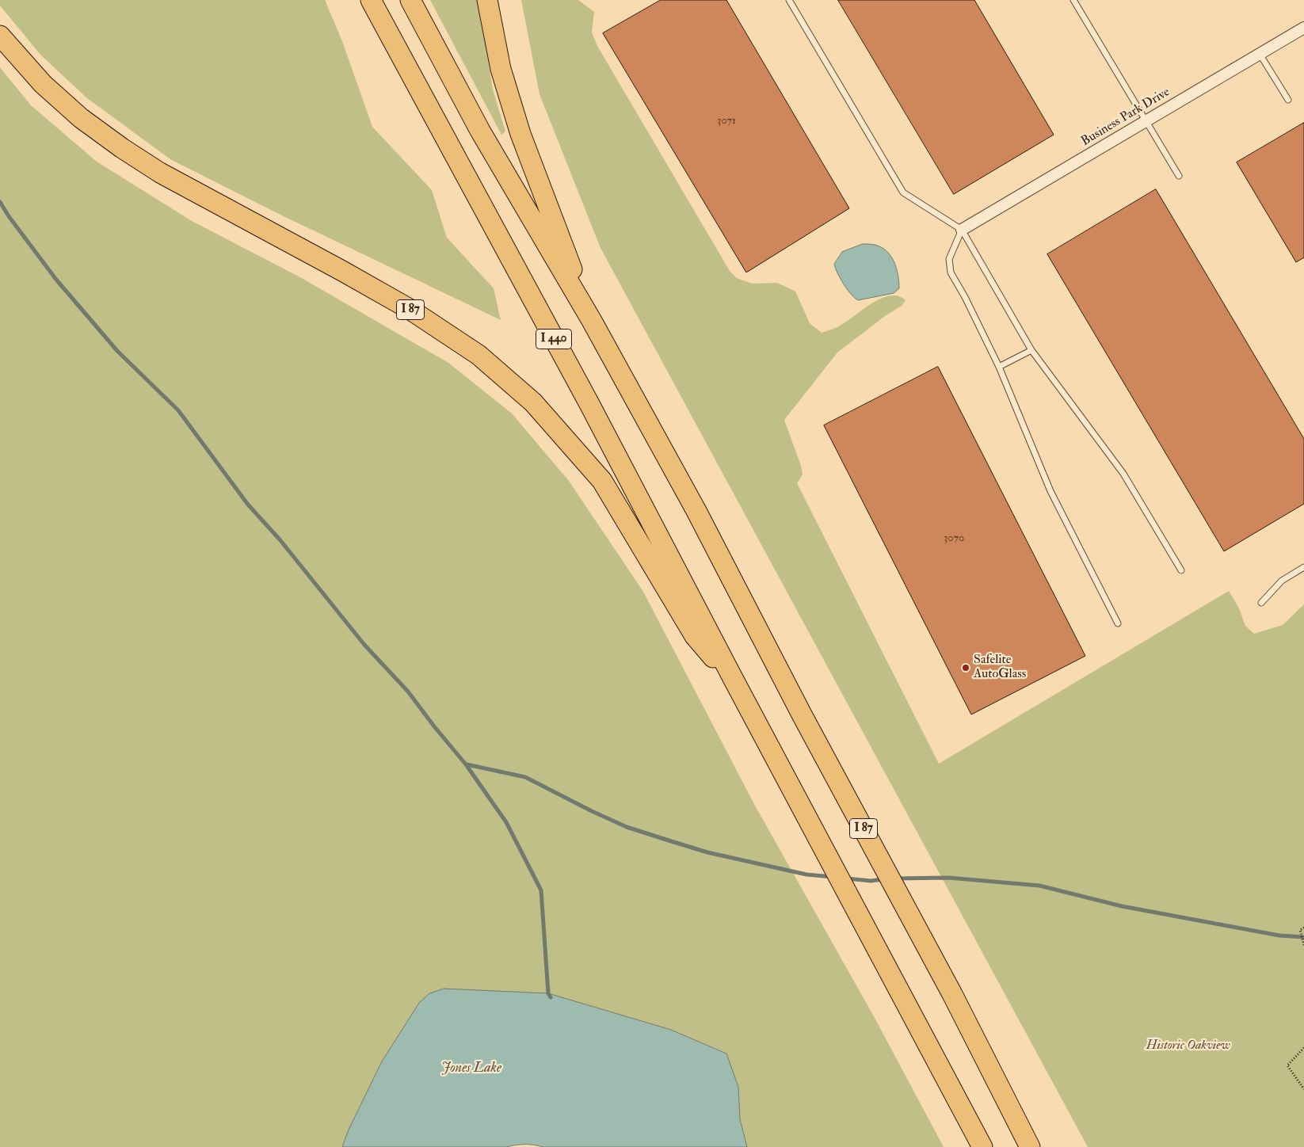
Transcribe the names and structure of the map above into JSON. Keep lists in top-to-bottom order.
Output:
{
  "streets": {
    "highway": ["I 87", "I 440"],
    "street": ["Business Park Drive"]
  },
  "crossings": [
    ["I 87", "I 440"]
  ],
  "water": ["Jones Lake"],
  "parks": ["Historic Oakview"],
  "places": ["Safelite AutoGlass"],
  "house_numbers": ["3071", "3070"]
}
